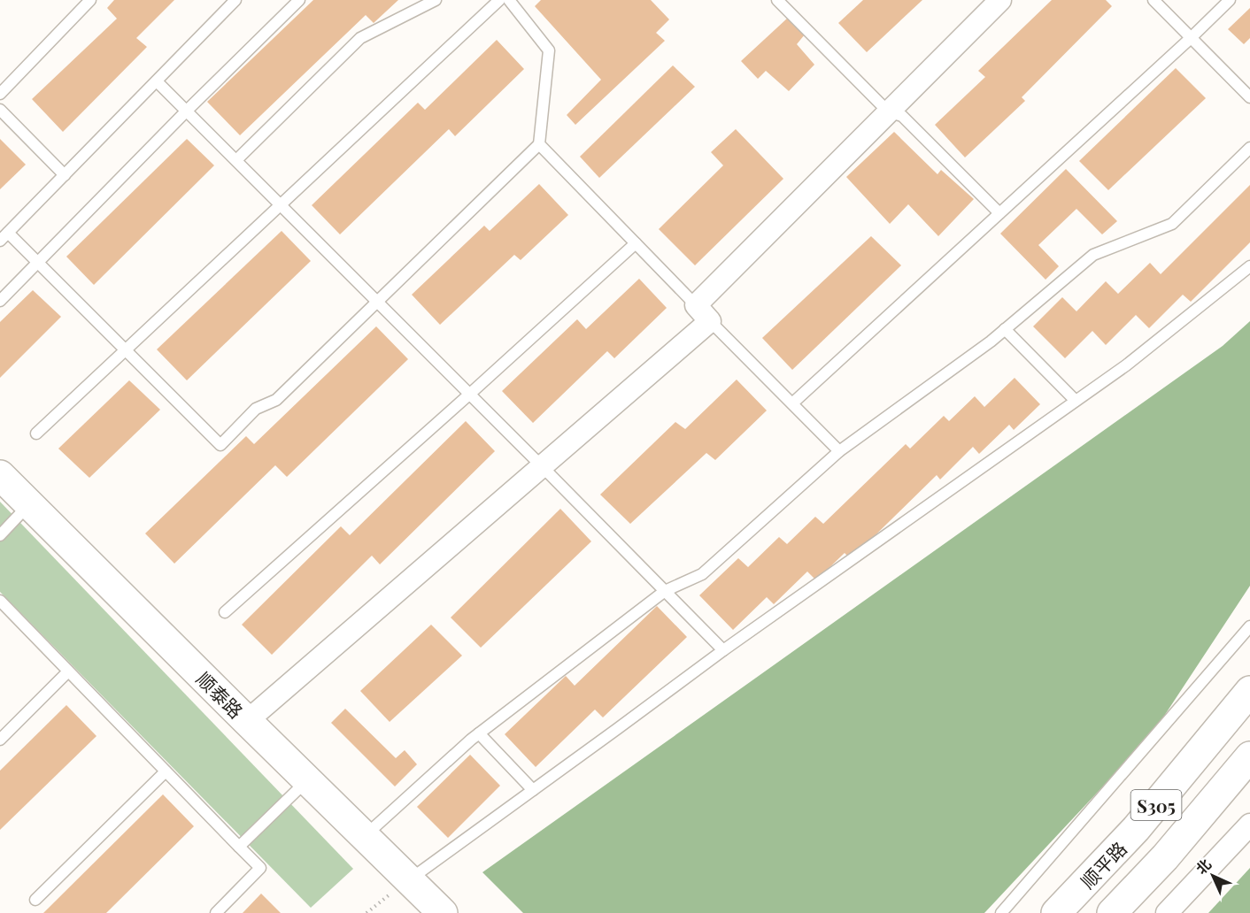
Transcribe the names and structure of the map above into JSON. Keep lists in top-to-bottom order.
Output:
{
  "streets": {
    "street": ["顺泰路", "S305", "顺平路"]
  },
  "north": "top left"
}
